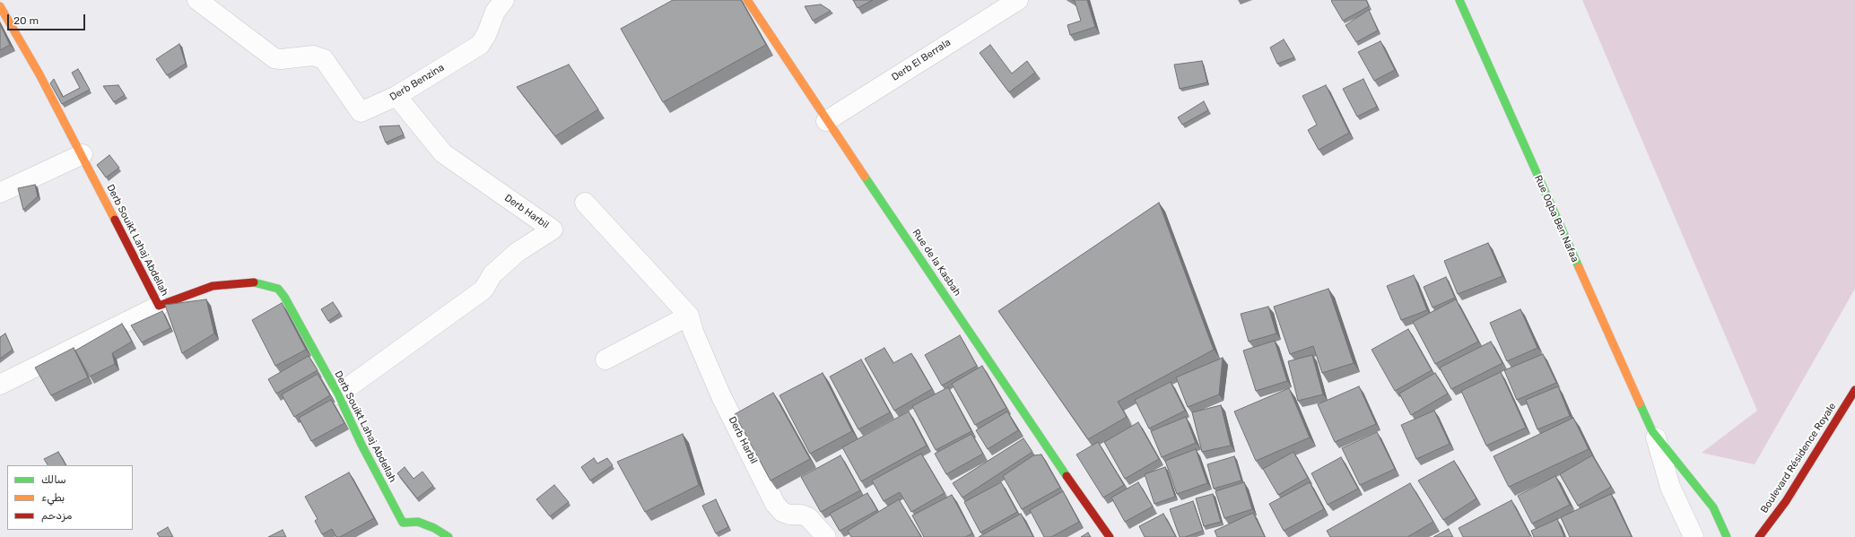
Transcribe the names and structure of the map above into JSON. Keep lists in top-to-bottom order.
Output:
{
  "streets": {
    "street": [
      "Derb El Berrala",
      "Derb Benzina",
      "Derb Harbil",
      "Rue Oqba Ben Nafaa",
      "Derb Souikt Lahaj Abdellah",
      "Rue de la Kasbah",
      "Boulevard Résidence Royale"
    ]
  },
  "crossings": [
    ["Derb El Berrala", "Rue de la Kasbah"],
    ["Derb Benzina", "Derb Harbil"],
    ["Derb Harbil", "Derb Souikt Lahaj Abdellah"]
  ],
  "legend": ["سالك", "بطيء", "مزدحم"],
  "scale_bar": "20 m"
}
